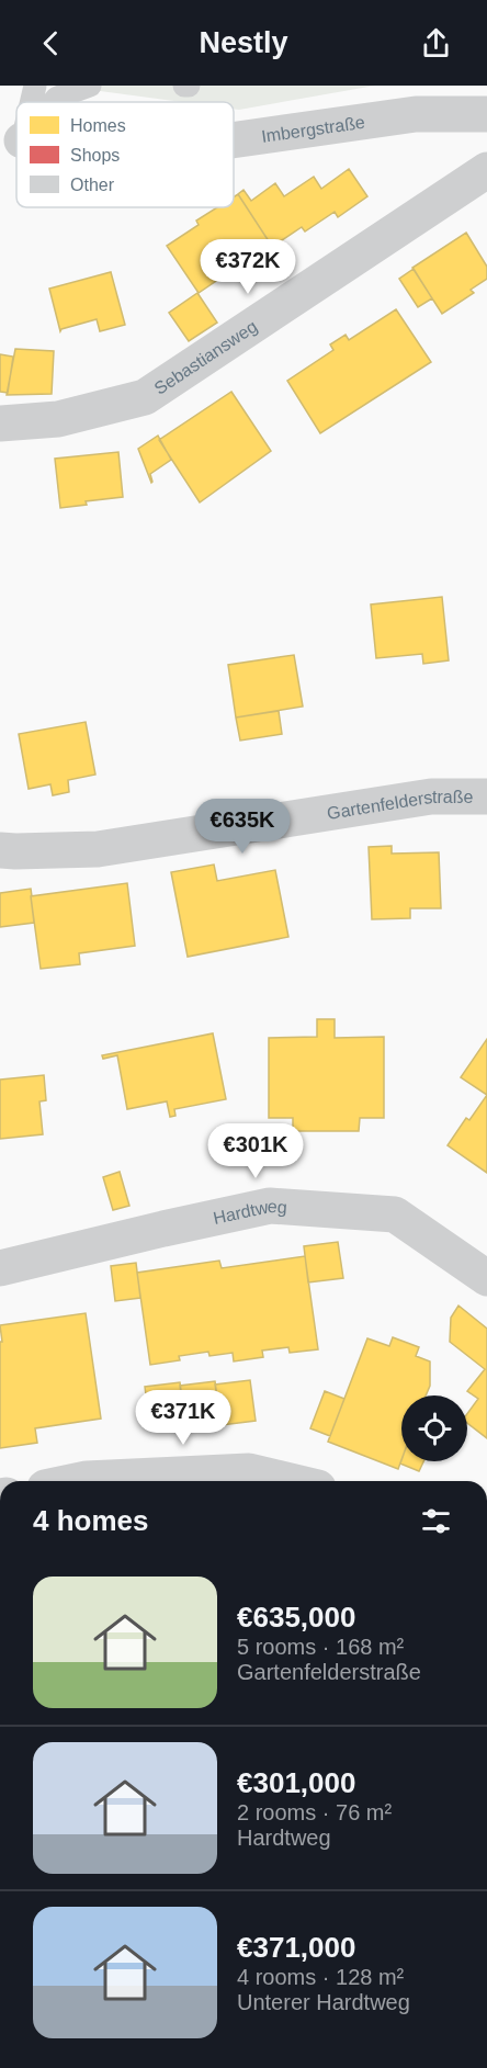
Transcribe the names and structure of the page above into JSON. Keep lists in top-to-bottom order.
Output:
{
  "streets": {
    "street": [
      "Imbergstraße",
      "Sebastiansweg",
      "Gartenfelderstraße",
      "Hardtweg"
    ]
  },
  "legend": ["Homes", "Shops", "Other"],
  "page": {
    "header": "Nestly",
    "price": [
      "€372K",
      "€635K",
      "€301K",
      "€371K"
    ],
    "heading": "4 homes",
    "list": [
      {
        "name": "€635,000",
        "note": "5 rooms · 168 m² · Gartenfelderstraße"
      },
      {
        "name": "€301,000",
        "note": "2 rooms · 76 m² · Hardtweg"
      },
      {
        "name": "€371,000",
        "note": "4 rooms · 128 m² · Unterer Hardtweg"
      }
    ]
  }
}
